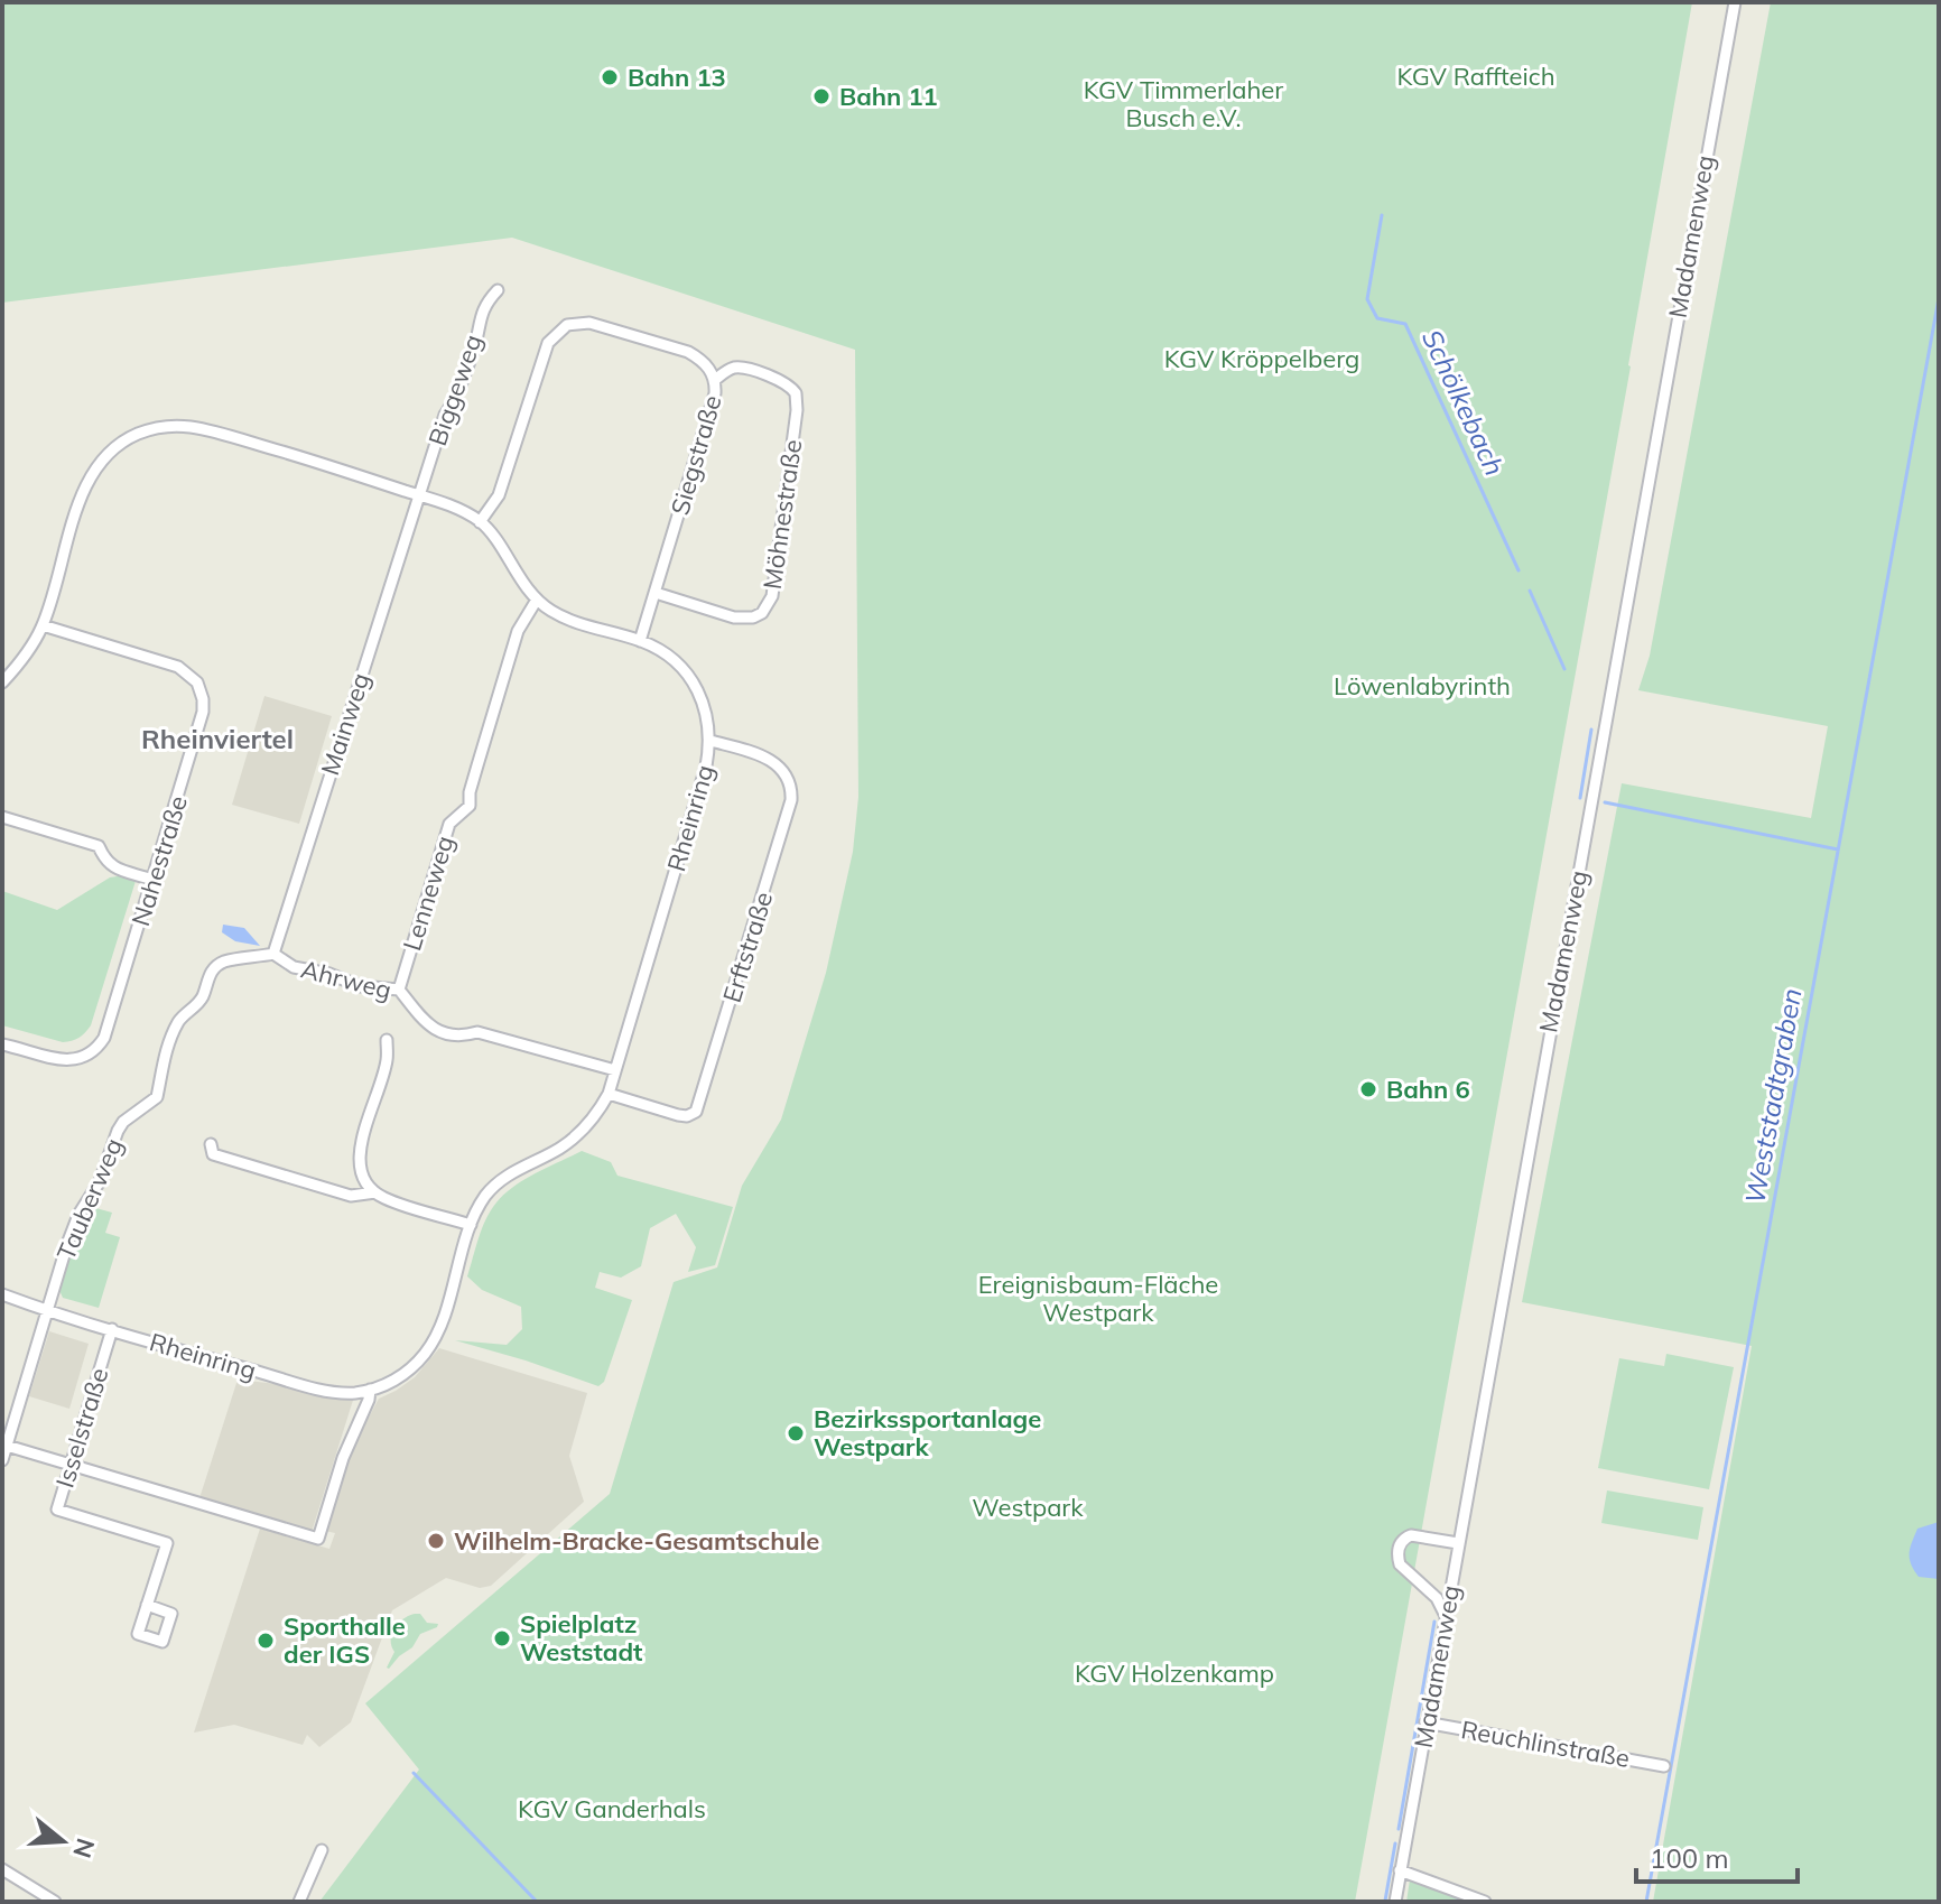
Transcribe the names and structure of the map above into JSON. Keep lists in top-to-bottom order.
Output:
{
  "streets": {
    "street": [
      "Madamenweg",
      "Biggeweg",
      "Siegstraße",
      "Möhnestraße",
      "Mainweg",
      "Rheinring",
      "Nahestraße",
      "Lenneweg",
      "Erftstraße",
      "Ahrweg",
      "Tauberweg",
      "Isselstraße",
      "Reuchlinstraße"
    ]
  },
  "crossings": [
    ["Madamenweg", "Reuchlinstraße"],
    ["Biggeweg", "Mainweg"],
    ["Biggeweg", "Rheinring"],
    ["Siegstraße", "Möhnestraße"],
    ["Siegstraße", "Rheinring"],
    ["Mainweg", "Rheinring"],
    ["Mainweg", "Ahrweg"],
    ["Mainweg", "Tauberweg"],
    ["Rheinring", "Nahestraße"],
    ["Rheinring", "Lenneweg"],
    ["Rheinring", "Erftstraße"],
    ["Rheinring", "Ahrweg"],
    ["Rheinring", "Tauberweg"],
    ["Rheinring", "Isselstraße"],
    ["Lenneweg", "Ahrweg"],
    ["Ahrweg", "Tauberweg"]
  ],
  "districts": ["Rheinviertel"],
  "water": ["Schölkebach", "Weststadtgraben"],
  "parks": [
    "KGV Raffteich",
    "KGV Timmerlaher Busch e.V.",
    "KGV Kröppelberg",
    "Löwenlabyrinth",
    "Ereignisbaum-Fläche Westpark",
    "Westpark",
    "KGV Holzenkamp",
    "KGV Ganderhals"
  ],
  "places": [
    "Bahn 13",
    "Bahn 11",
    "Bahn 6",
    "Bezirkssportanlage Westpark",
    "Wilhelm-Bracke-Gesamtschule",
    "Spielplatz Weststadt",
    "Sporthalle der IGS"
  ],
  "scale_bar": "100 m",
  "north": "right"
}
